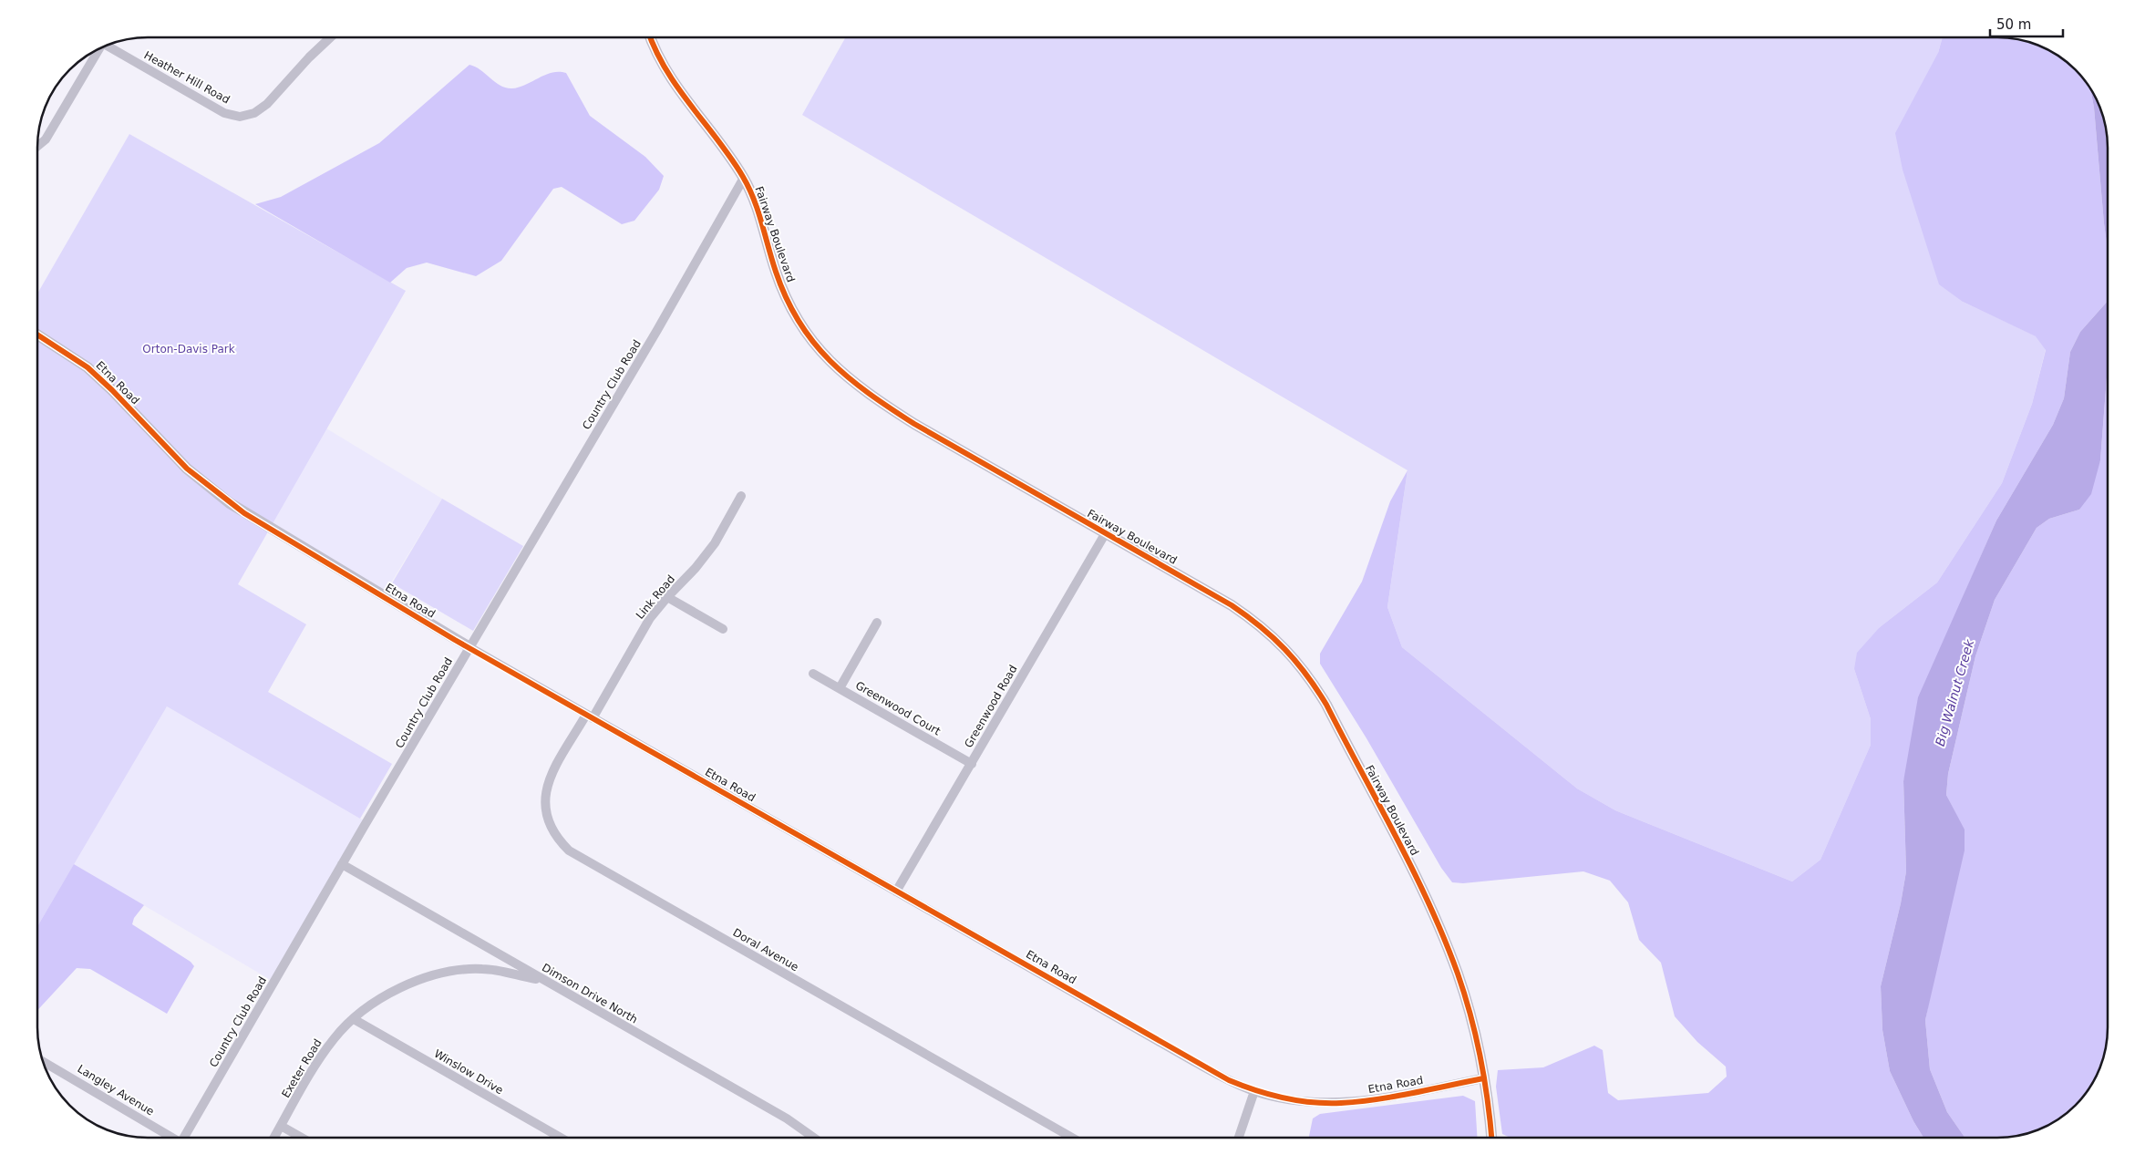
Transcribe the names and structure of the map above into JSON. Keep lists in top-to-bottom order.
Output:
{
  "streets": {
    "street": [
      "Heather Hill Road",
      "Fairway Boulevard",
      "Etna Road",
      "Country Club Road",
      "Link Road",
      "Greenwood Road",
      "Greenwood Court",
      "Doral Avenue",
      "Dimson Drive North",
      "Exeter Road",
      "Winslow Drive",
      "Langley Avenue"
    ]
  },
  "crossings": [
    ["Fairway Boulevard", "Etna Road"],
    ["Fairway Boulevard", "Country Club Road"],
    ["Fairway Boulevard", "Greenwood Road"],
    ["Etna Road", "Country Club Road"],
    ["Etna Road", "Link Road"],
    ["Etna Road", "Greenwood Road"],
    ["Etna Road", "Doral Avenue"],
    ["Country Club Road", "Dimson Drive North"],
    ["Link Road", "Doral Avenue"],
    ["Greenwood Road", "Greenwood Court"],
    ["Dimson Drive North", "Exeter Road"],
    ["Exeter Road", "Winslow Drive"]
  ],
  "water": ["Big Walnut Creek"],
  "parks": ["Orton-Davis Park"],
  "scale_bar": "50 m"
}
